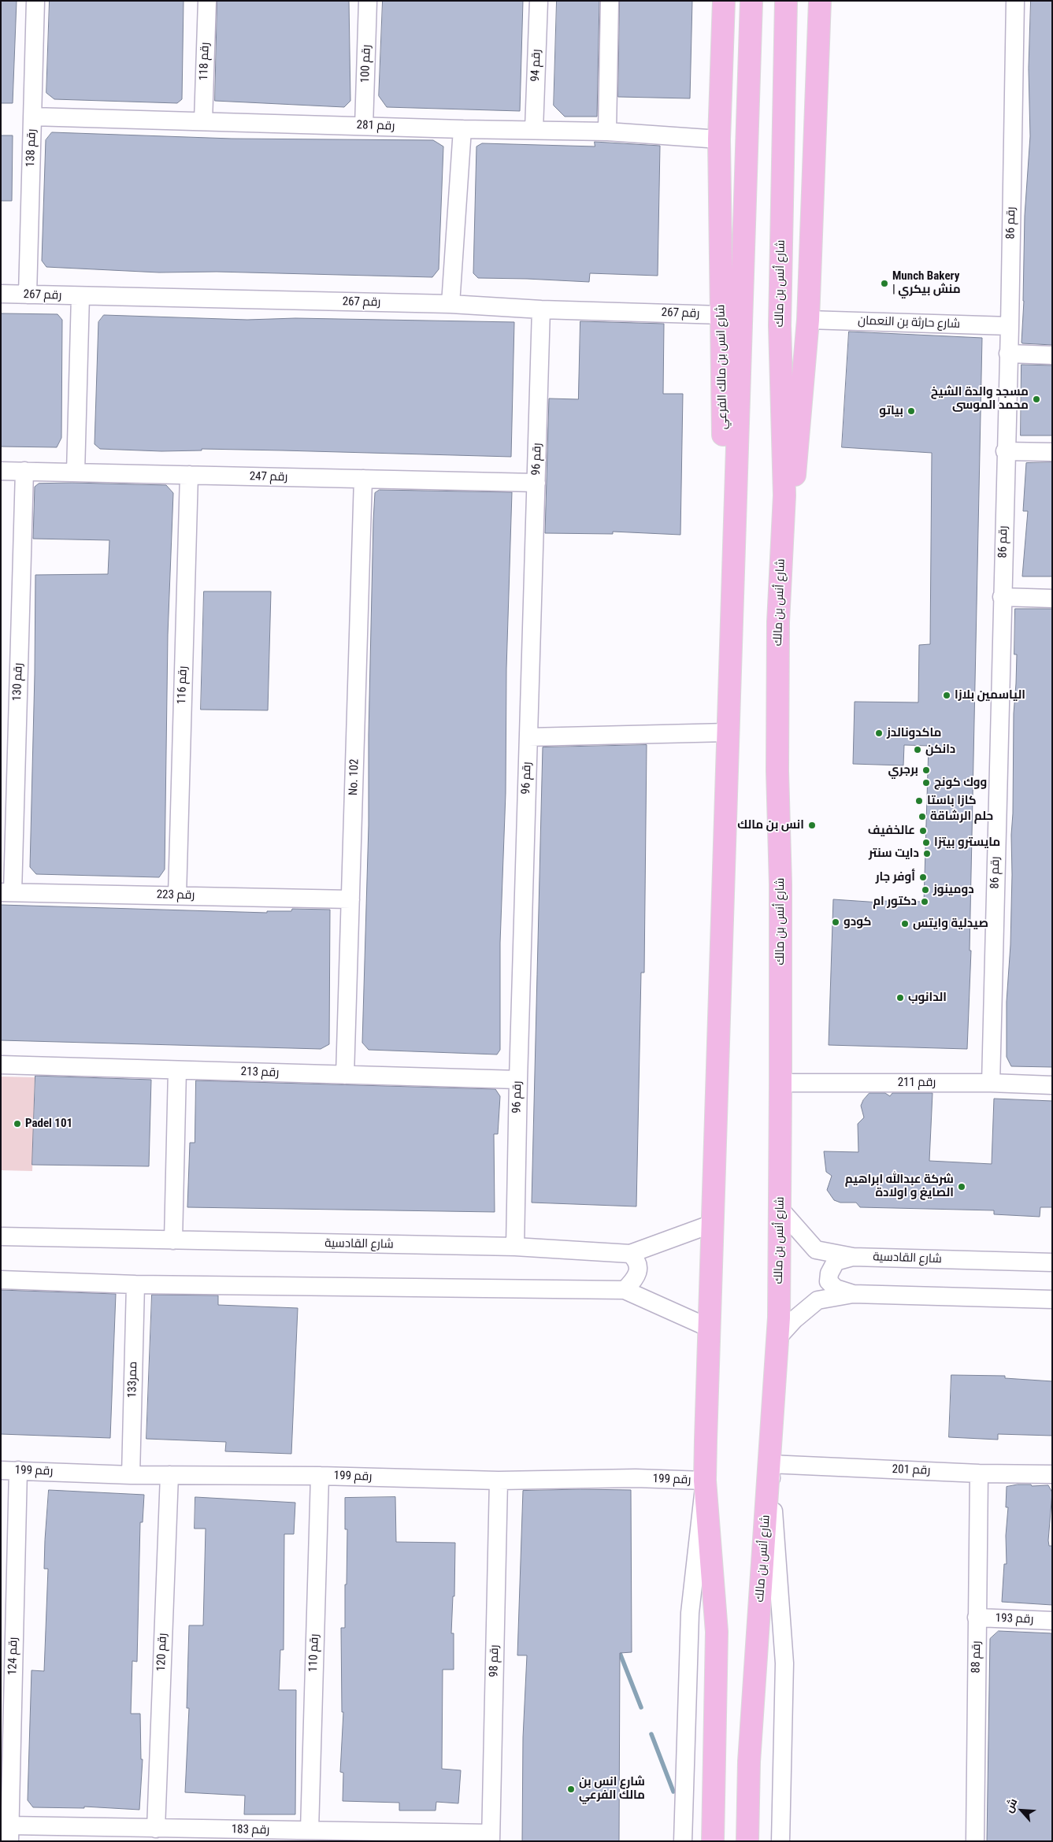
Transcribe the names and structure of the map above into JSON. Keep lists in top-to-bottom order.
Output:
{
  "streets": {
    "main road": ["شارع أنس بن مالك", "شارع انس بن مالك الفرعي"],
    "street": [
      "رقم 118",
      "رقم 100",
      "رقم 94",
      "رقم 281",
      "رقم 138",
      "رقم 86",
      "رقم 267",
      "شارع حارثة بن النعمان",
      "رقم 96",
      "رقم 247",
      "رقم 130",
      "رقم 116",
      "No. 102",
      "رقم 223",
      "رقم 213",
      "رقم 211",
      "شارع القادسية",
      "ممر133",
      "رقم 201",
      "رقم 199",
      "رقم 193",
      "رقم 120",
      "رقم 110",
      "رقم 124",
      "رقم 88",
      "رقم 98",
      "رقم 183"
    ]
  },
  "crossings": [
    ["رقم 118", "رقم 281"],
    ["رقم 100", "رقم 281"],
    ["رقم 94", "رقم 281"],
    ["رقم 281", "رقم 138"],
    ["رقم 281", "شارع انس بن مالك الفرعي"],
    ["رقم 138", "رقم 267"],
    ["رقم 86", "شارع حارثة بن النعمان"],
    ["رقم 86", "رقم 211"],
    ["شارع أنس بن مالك", "رقم 211"],
    ["شارع أنس بن مالك", "شارع القادسية"],
    ["شارع أنس بن مالك", "رقم 201"],
    ["رقم 267", "شارع انس بن مالك الفرعي"],
    ["رقم 267", "رقم 96"],
    ["رقم 96", "رقم 247"],
    ["رقم 96", "رقم 213"],
    ["رقم 96", "شارع القادسية"],
    ["رقم 247", "رقم 130"],
    ["رقم 247", "رقم 116"],
    ["رقم 247", "No. 102"],
    ["رقم 130", "رقم 223"],
    ["رقم 116", "رقم 223"],
    ["No. 102", "رقم 223"],
    ["No. 102", "رقم 213"],
    ["ممر133", "رقم 199"],
    ["رقم 201", "رقم 88"],
    ["رقم 199", "رقم 120"],
    ["رقم 199", "رقم 110"],
    ["رقم 199", "رقم 124"],
    ["رقم 199", "رقم 98"],
    ["رقم 193", "رقم 88"],
    ["رقم 120", "رقم 183"],
    ["رقم 110", "رقم 183"],
    ["رقم 124", "رقم 183"],
    ["رقم 98", "رقم 183"]
  ],
  "places": [
    "Munch Bakery | منش بيكري",
    "مسجد والدة الشيخ محمد الموسى",
    "بياتو",
    "الياسمين بلازا",
    "ماكدونالدز",
    "دانكن",
    "برجري",
    "ووك كونج",
    "كازا باستا",
    "حلم الرشاقة",
    "انس بن مالك",
    "عالخفيف",
    "مايسترو بيتزا",
    "دايت سنتر",
    "أوفر جار",
    "دومينوز",
    "دكتور ام",
    "كودو",
    "صيدلية وايتس",
    "الدانوب",
    "Padel 101",
    "شركة عبدالله ابراهيم الصايغ و اولادة",
    "شارع انس بن مالك الفرعي"
  ],
  "north": "top left"
}
